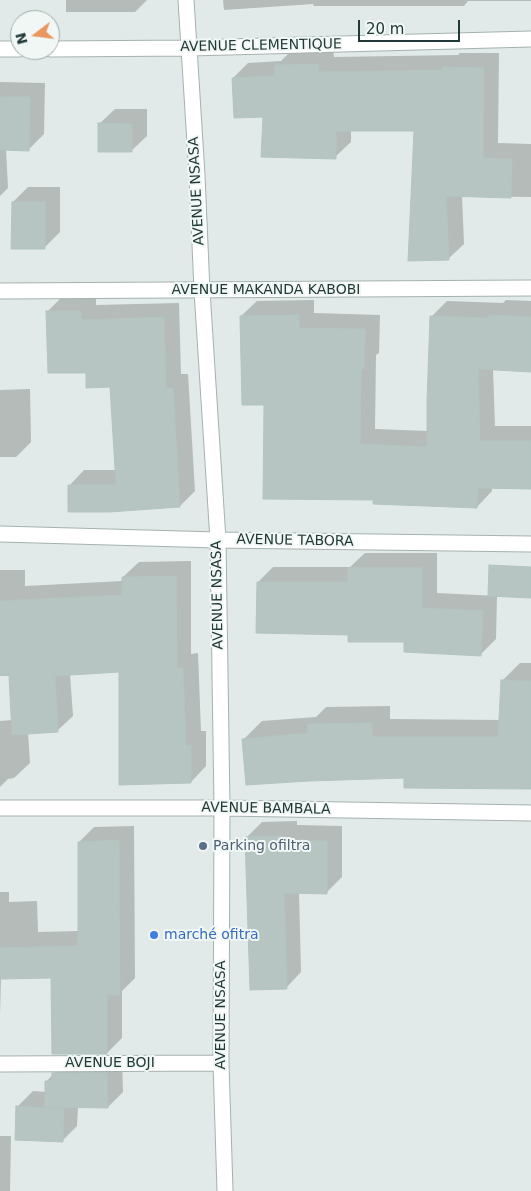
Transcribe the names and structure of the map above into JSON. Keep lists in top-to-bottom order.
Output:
{
  "streets": {
    "street": [
      "AVENUE CLEMENTIQUE",
      "AVENUE NSASA",
      "AVENUE MAKANDA KABOBI",
      "AVENUE TABORA",
      "AVENUE BAMBALA",
      "AVENUE BOJI"
    ]
  },
  "crossings": [
    ["AVENUE CLEMENTIQUE", "AVENUE NSASA"],
    ["AVENUE NSASA", "AVENUE MAKANDA KABOBI"],
    ["AVENUE NSASA", "AVENUE TABORA"],
    ["AVENUE NSASA", "AVENUE BAMBALA"],
    ["AVENUE NSASA", "AVENUE BOJI"]
  ],
  "places": ["Parking ofiltra", "marché ofitra"],
  "scale_bar": "20 m",
  "north": "left"
}
